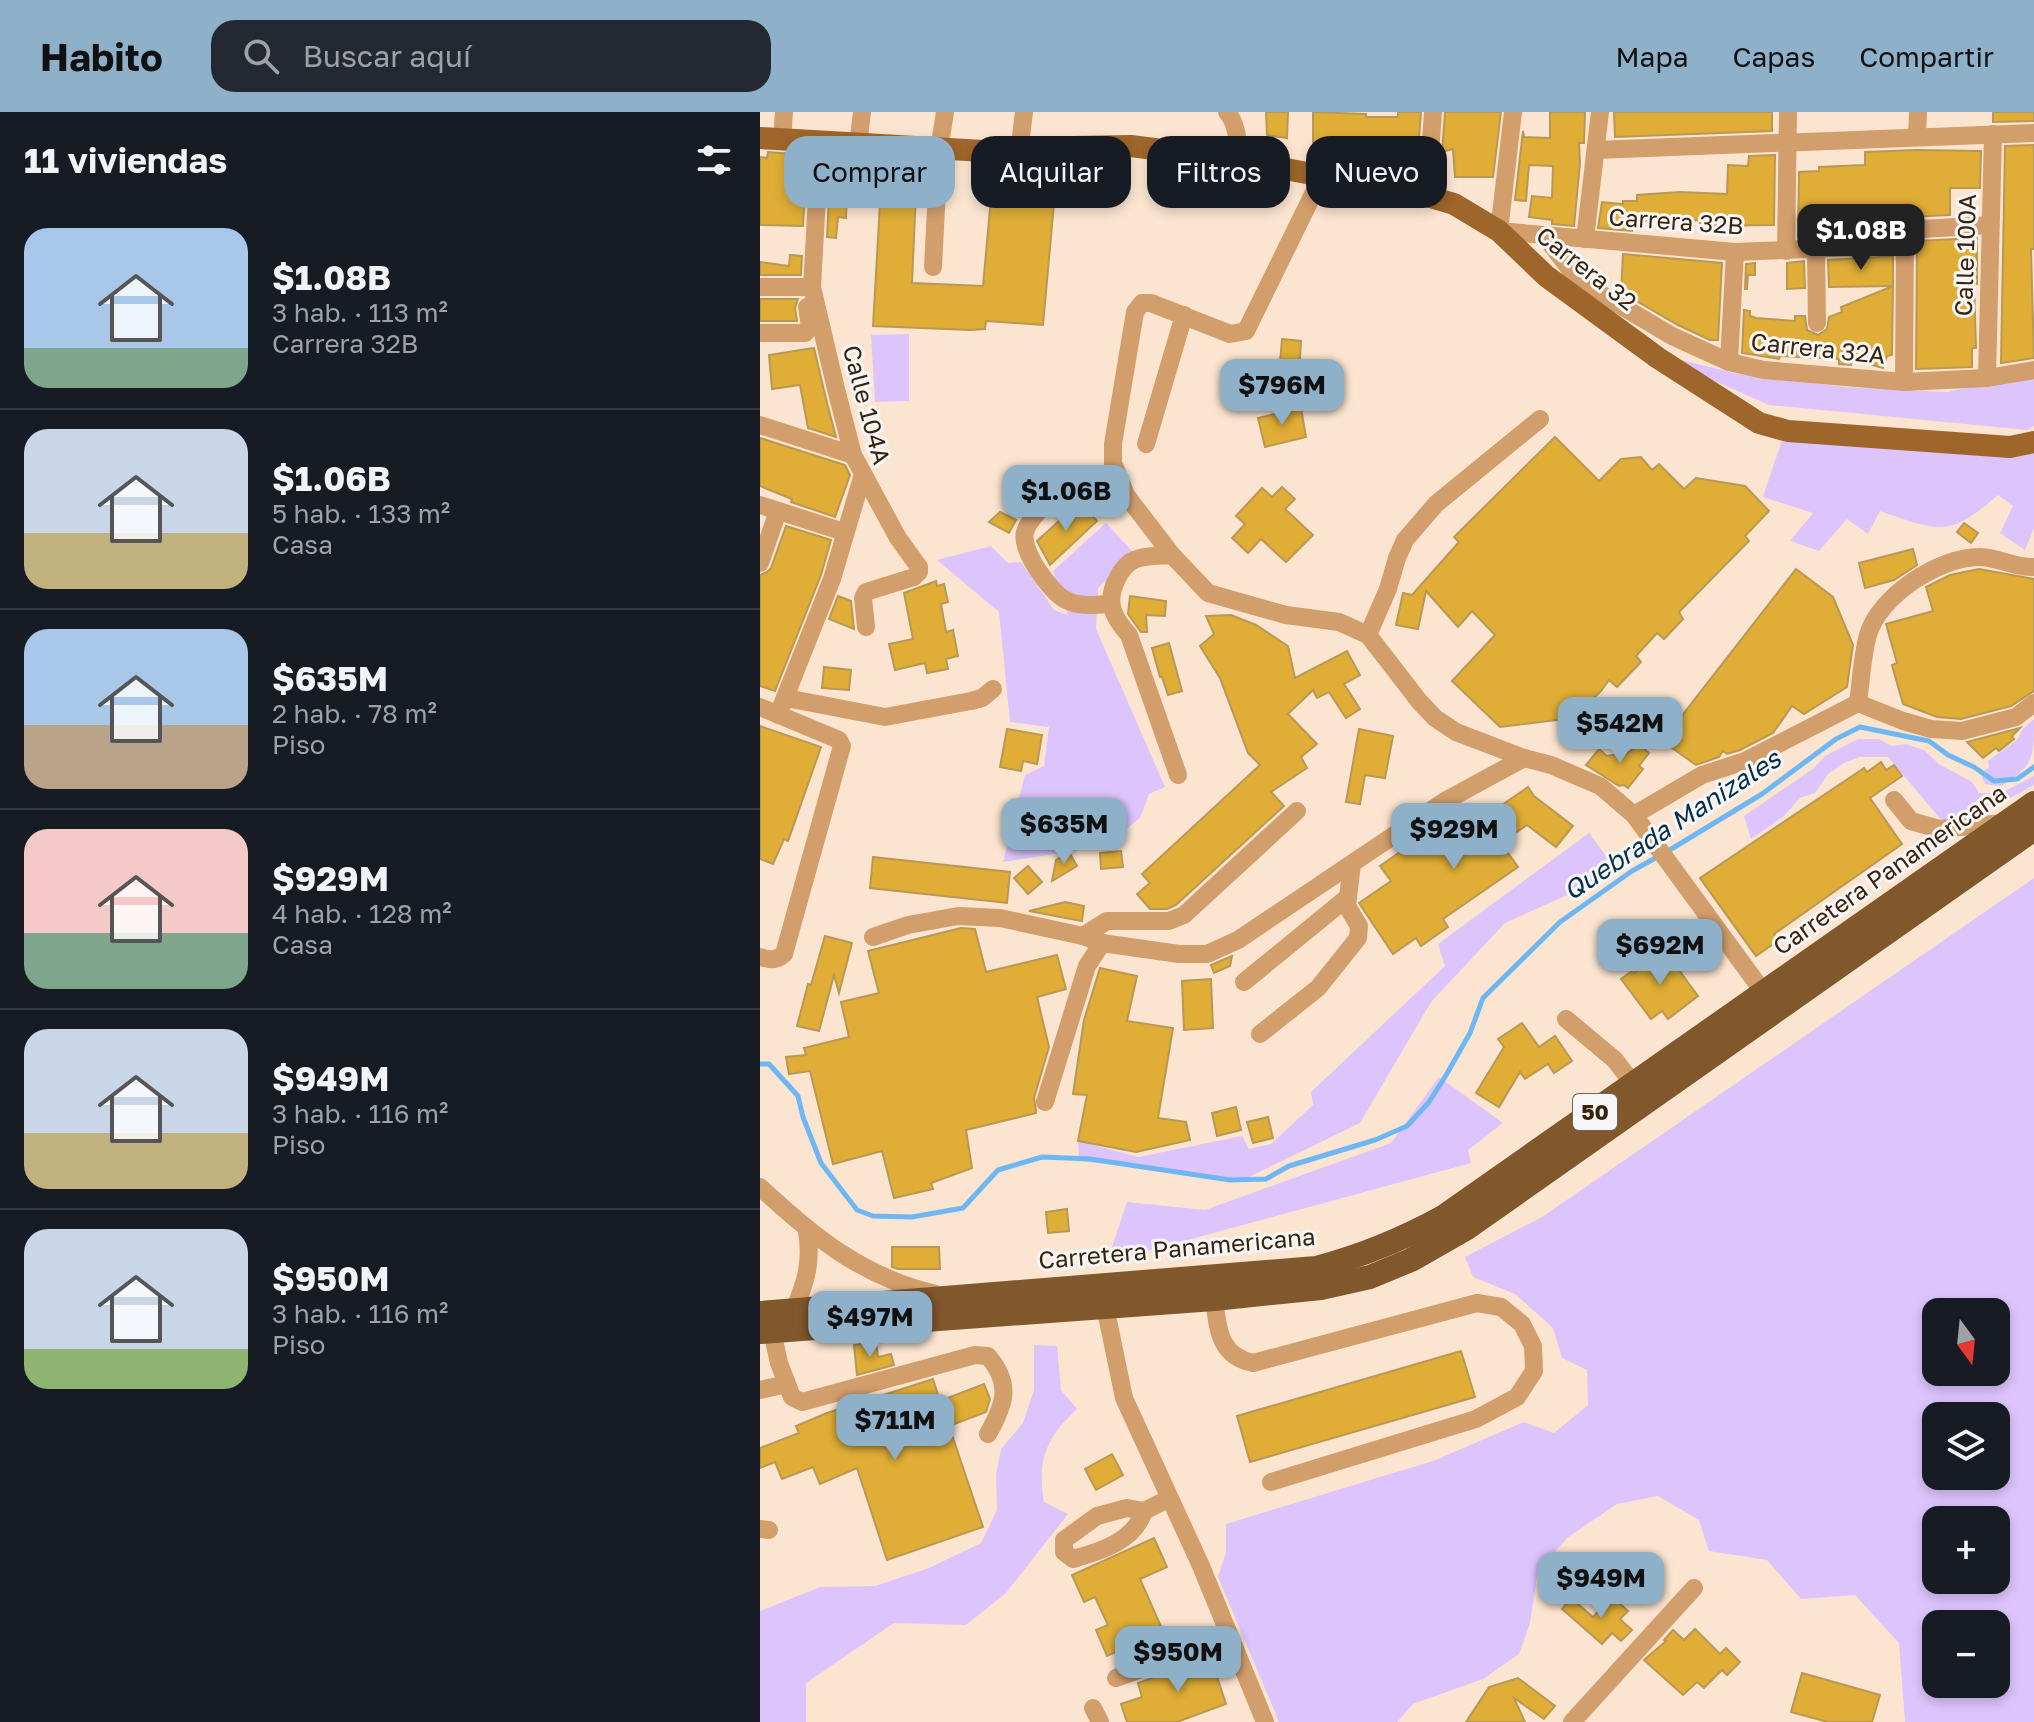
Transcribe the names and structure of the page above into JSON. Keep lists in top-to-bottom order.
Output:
{
  "streets": {
    "highway": ["Carretera Panamericana", "50"],
    "main road": ["Carrera 32"],
    "street": [
      "Carrera 32B",
      "Calle 100A",
      "Carrera 32A",
      "Calle 104A"
    ]
  },
  "crossings": [
    ["Carrera 32B", "Calle 100A"],
    ["Carrera 32B", "Carrera 32"],
    ["Carrera 32B", "Carrera 32A"],
    ["Calle 100A", "Carrera 32A"]
  ],
  "water": ["Quebrada Manizales"],
  "north": "bottom",
  "page": {
    "header": "Habito",
    "search": "Buscar aquí",
    "nav": ["Mapa", "Capas", "Compartir"],
    "heading": "11 viviendas",
    "chip": [
      "Comprar",
      "Alquilar",
      "Filtros",
      "Nuevo"
    ],
    "price": [
      "$1.08B",
      "$796M",
      "$1.06B",
      "$542M",
      "$635M",
      "$929M",
      "$692M",
      "$497M",
      "$711M",
      "$949M",
      "$950M"
    ],
    "list": [
      {
        "name": "$1.08B",
        "note": "3 hab. · 113 m² · Carrera 32B"
      },
      {
        "name": "$1.06B",
        "note": "5 hab. · 133 m² · Casa"
      },
      {
        "name": "$635M",
        "note": "2 hab. · 78 m² · Piso"
      },
      {
        "name": "$929M",
        "note": "4 hab. · 128 m² · Casa"
      },
      {
        "name": "$949M",
        "note": "3 hab. · 116 m² · Piso"
      },
      {
        "name": "$950M",
        "note": "3 hab. · 116 m² · Piso"
      }
    ],
    "map_buttons": ["+", "−"]
  }
}
